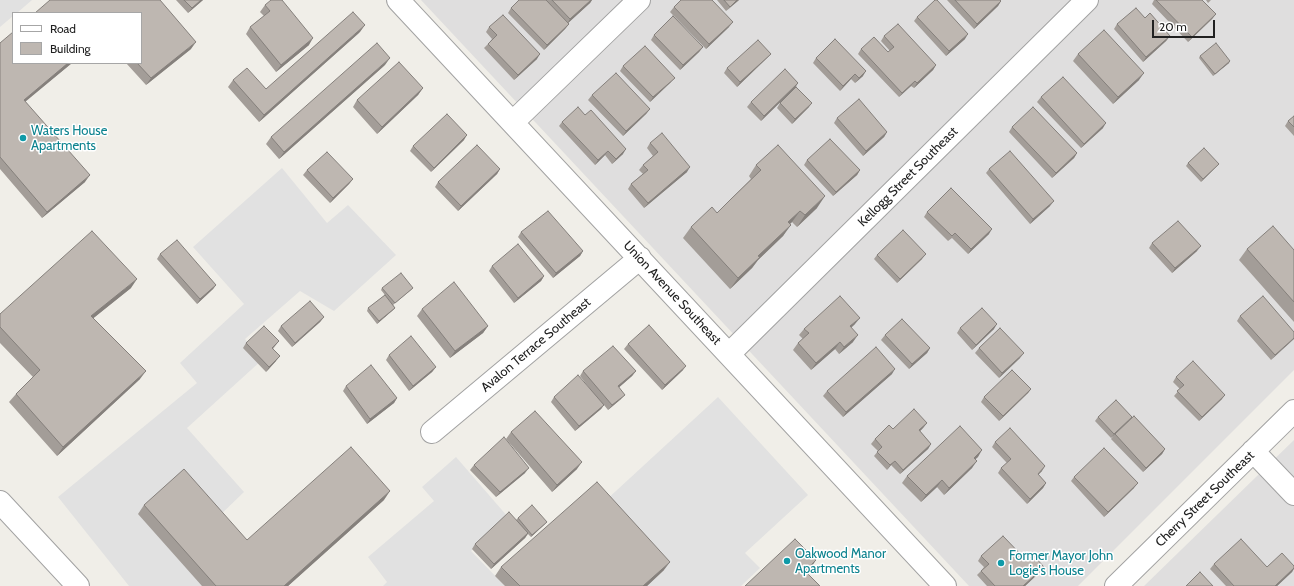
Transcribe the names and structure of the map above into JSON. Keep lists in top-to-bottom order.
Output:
{
  "streets": {
    "street": [
      "Kellogg Street Southeast",
      "Union Avenue Southeast",
      "Avalon Terrace Southeast",
      "Cherry Street Southeast"
    ]
  },
  "crossings": [
    ["Kellogg Street Southeast", "Union Avenue Southeast"],
    ["Union Avenue Southeast", "Avalon Terrace Southeast"]
  ],
  "places": ["Waters House Apartments", "Oakwood Manor Apartments", "Former Mayor John Logie's House"],
  "legend": ["Road", "Building"],
  "scale_bar": "20 m"
}
